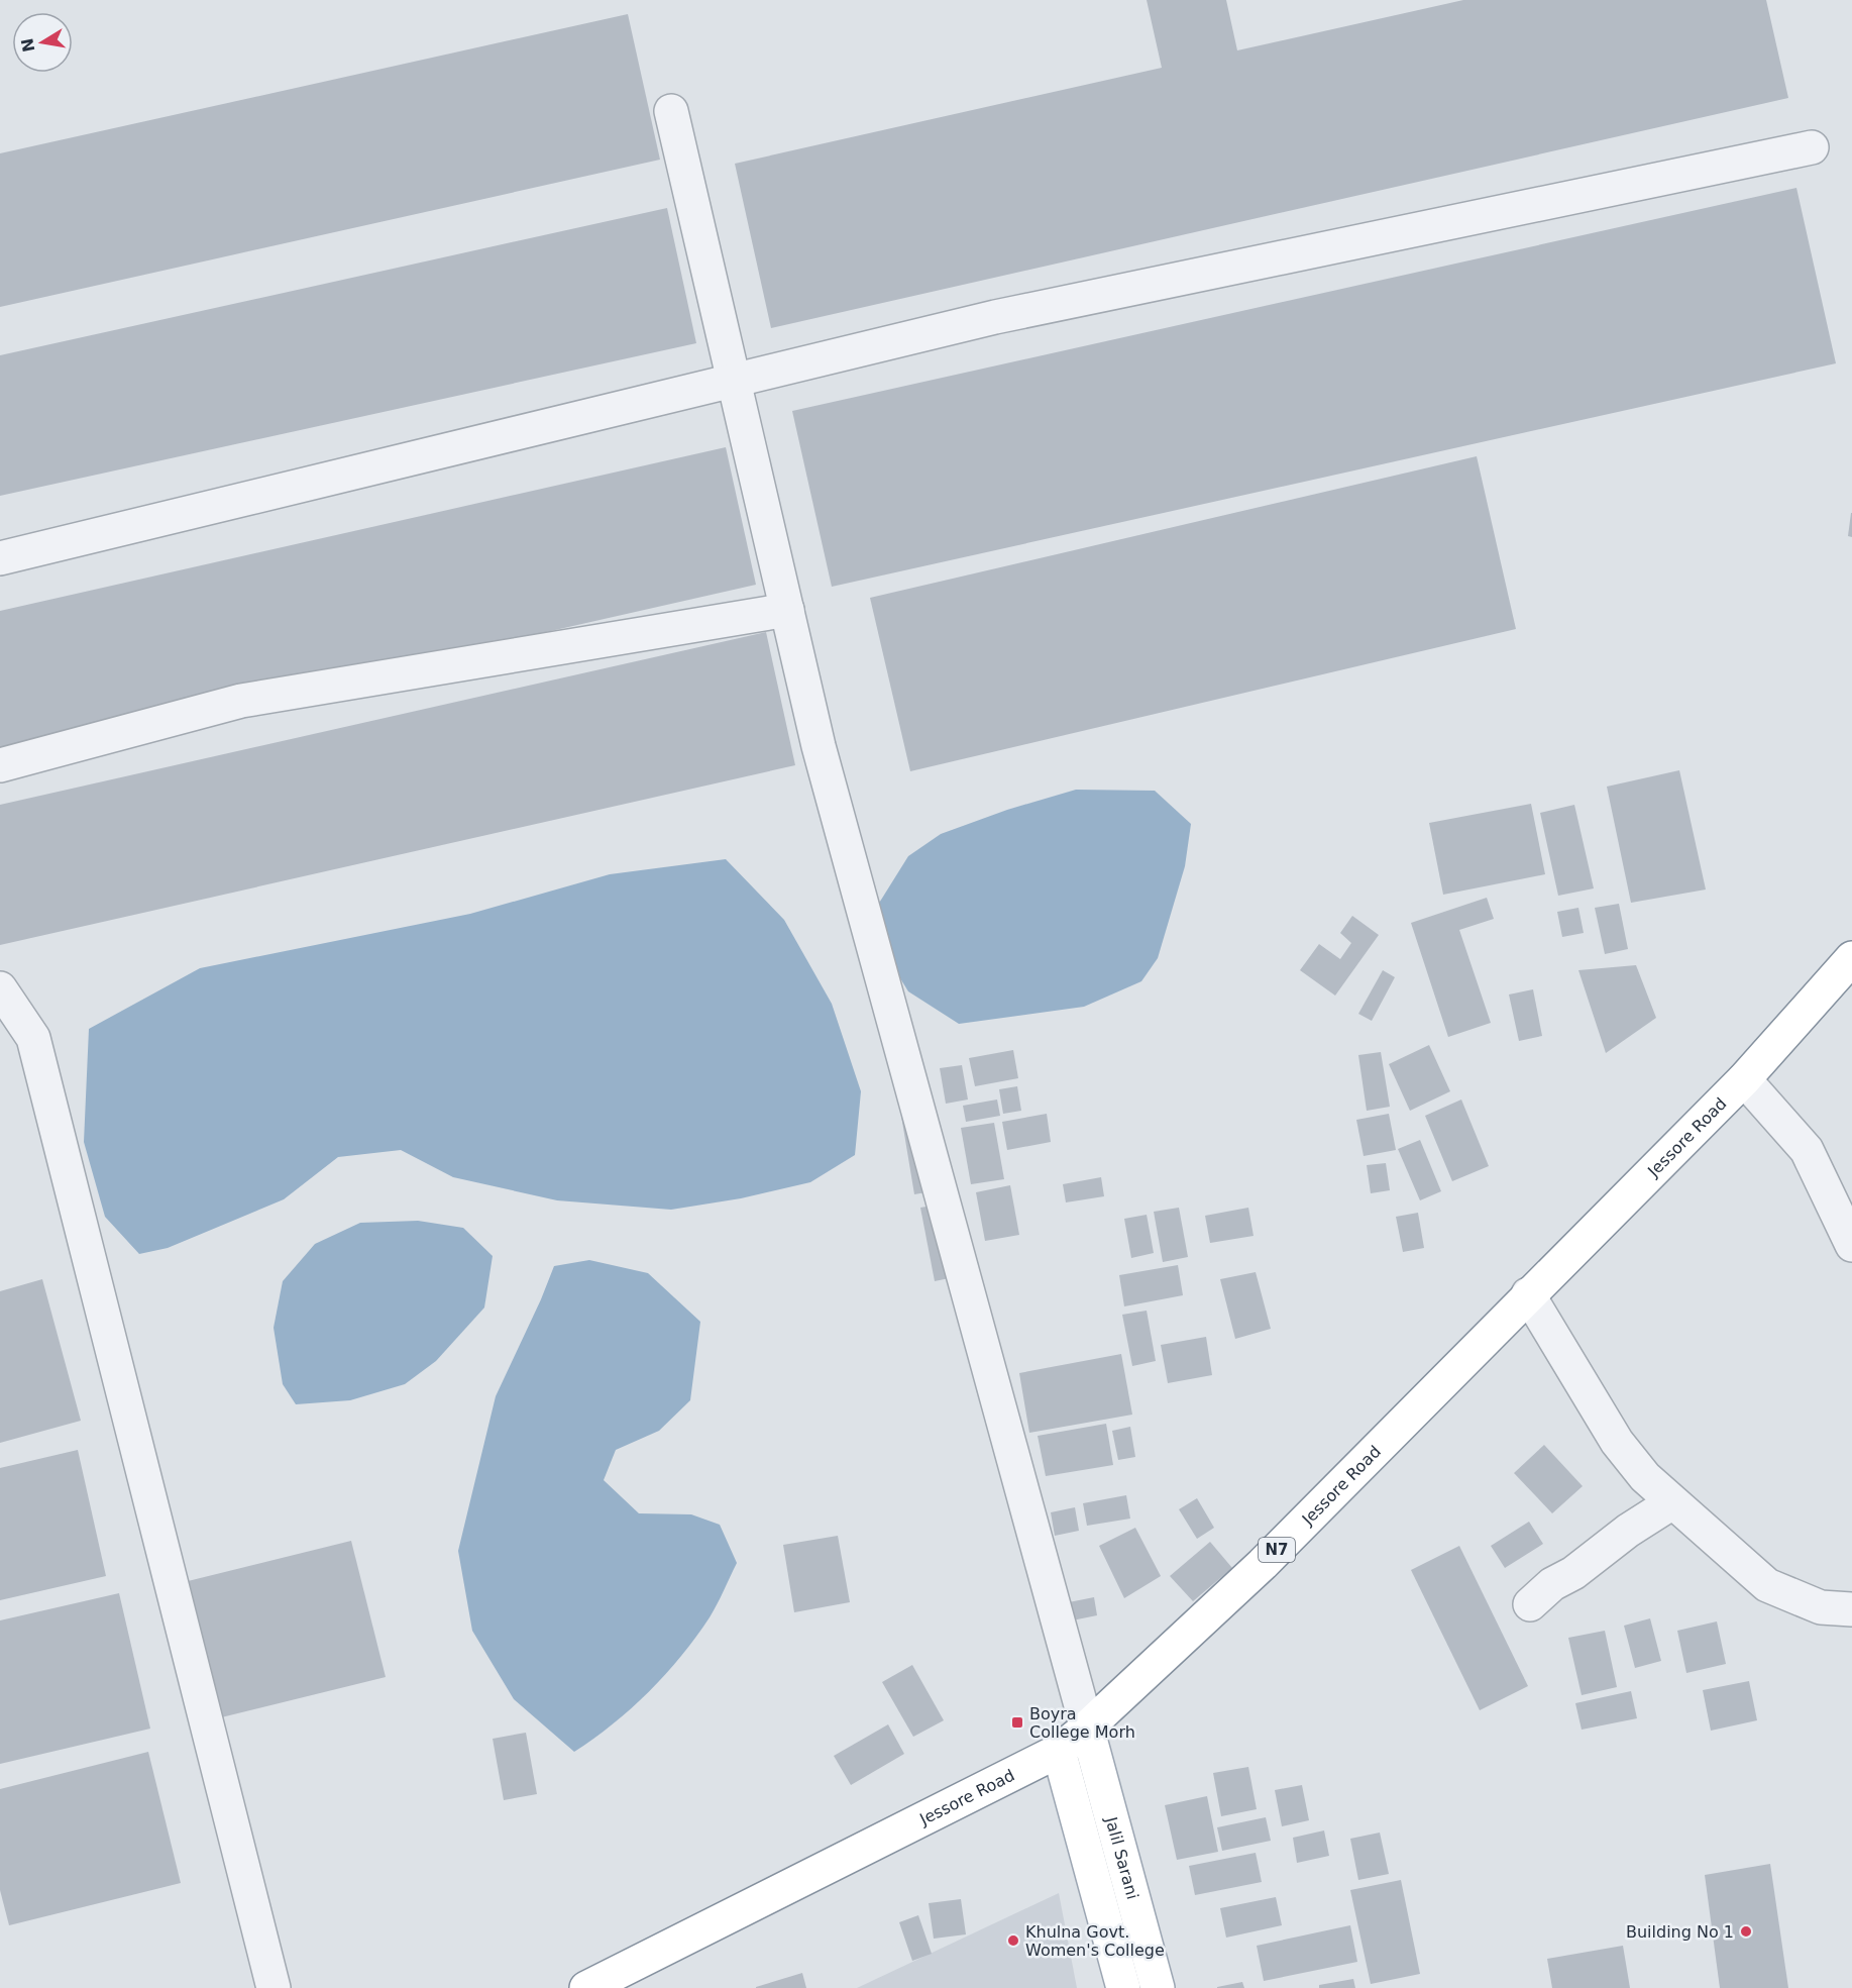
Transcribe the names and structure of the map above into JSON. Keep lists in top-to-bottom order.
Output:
{
  "streets": {
    "main road": ["Jessore Road", "N7", "Jalil Sarani"]
  },
  "crossings": [
    ["Jessore Road", "Jalil Sarani"]
  ],
  "places": {
    "transit": ["Boyra College Morh"],
    "other": ["Building No 1", "Khulna Govt. Women's College"]
  },
  "north": "left"
}
